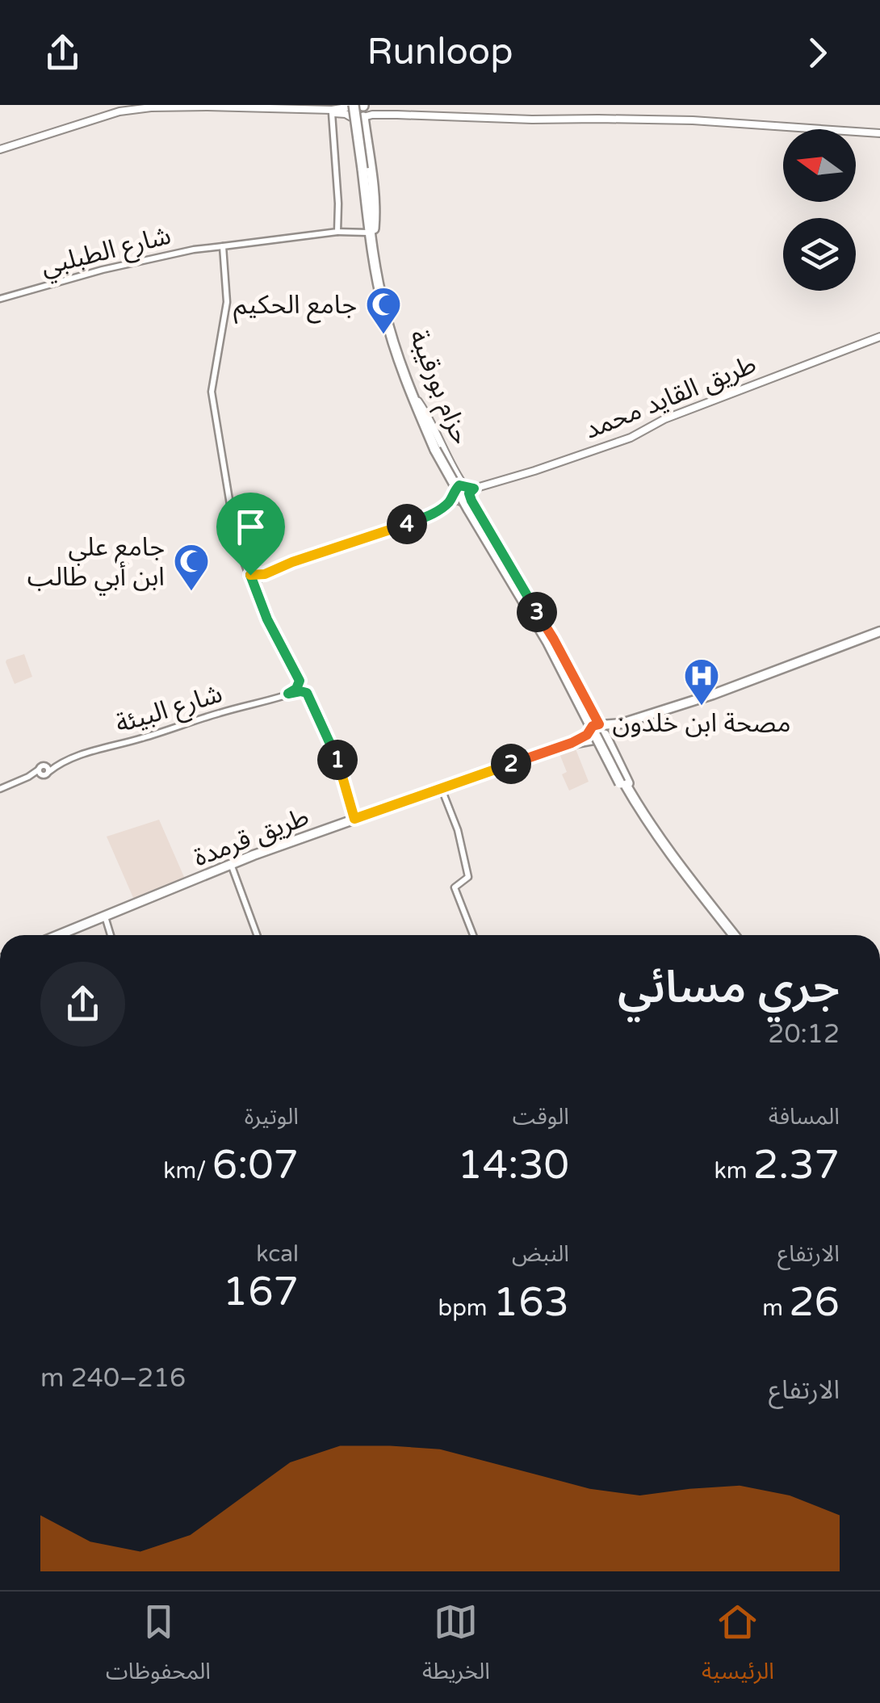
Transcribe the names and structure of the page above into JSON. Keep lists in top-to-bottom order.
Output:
{
  "streets": {
    "highway": ["حزام بورقيبة"],
    "main road": ["طريق القايد محمد", "طريق قرمدة"],
    "street": ["شارع الطبلبي", "شارع البيئة"]
  },
  "crossings": [
    ["شارع الطبلبي", "حزام بورقيبة"]
  ],
  "places": {
    "mosque": ["جامع الحكيم", "جامع علي ابن أبي طالب"],
    "hospital": ["مصحة ابن خلدون"]
  },
  "north": "left",
  "page": {
    "header": "Runloop",
    "pins": [
      "4",
      "3",
      "1",
      "2"
    ],
    "heading": ["جري مسائي", "20:12"],
    "stats": [
      ["المسافة", "2.37 km"],
      ["الوقت", "14:30"],
      ["الوتيرة", "6:07 /km"],
      ["الارتفاع", "26 m"],
      ["النبض", "163 bpm"],
      ["kcal", "167"]
    ],
    "chart": ["الارتفاع", "216–240 m"],
    "tabs": ["الرئيسية", "الخريطة", "المحفوظات"]
  }
}
